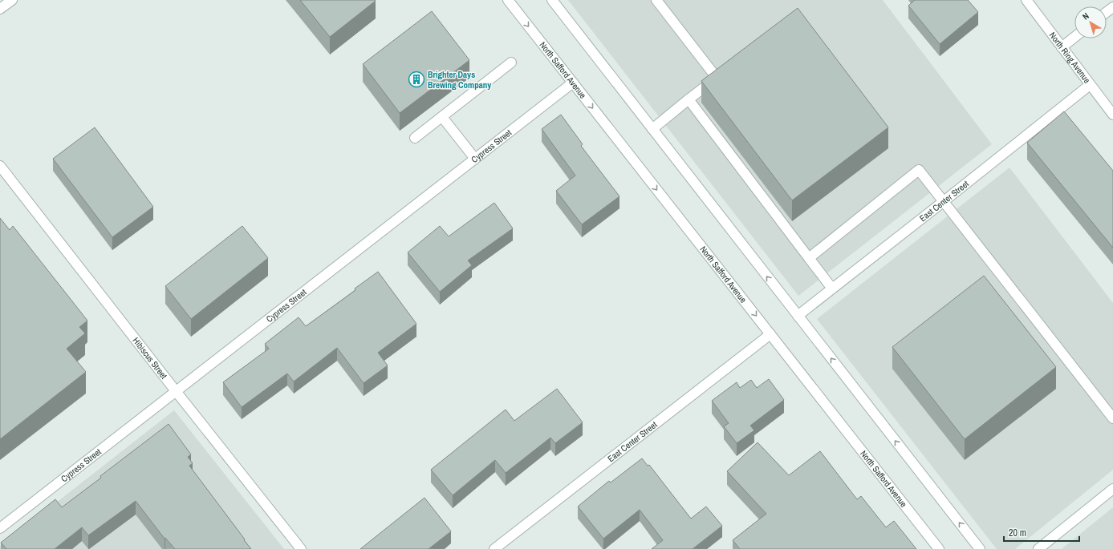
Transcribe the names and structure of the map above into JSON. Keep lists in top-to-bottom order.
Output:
{
  "streets": {
    "street": [
      "North Ring Avenue",
      "North Safford Avenue",
      "Cypress Street",
      "East Center Street",
      "Hibiscus Street"
    ]
  },
  "crossings": [
    ["North Ring Avenue", "East Center Street"],
    ["North Safford Avenue", "Cypress Street"],
    ["North Safford Avenue", "East Center Street"],
    ["Cypress Street", "Hibiscus Street"]
  ],
  "places": {
    "building": ["Brighter Days Brewing Company"]
  },
  "scale_bar": "20 m",
  "north": "top left"
}
